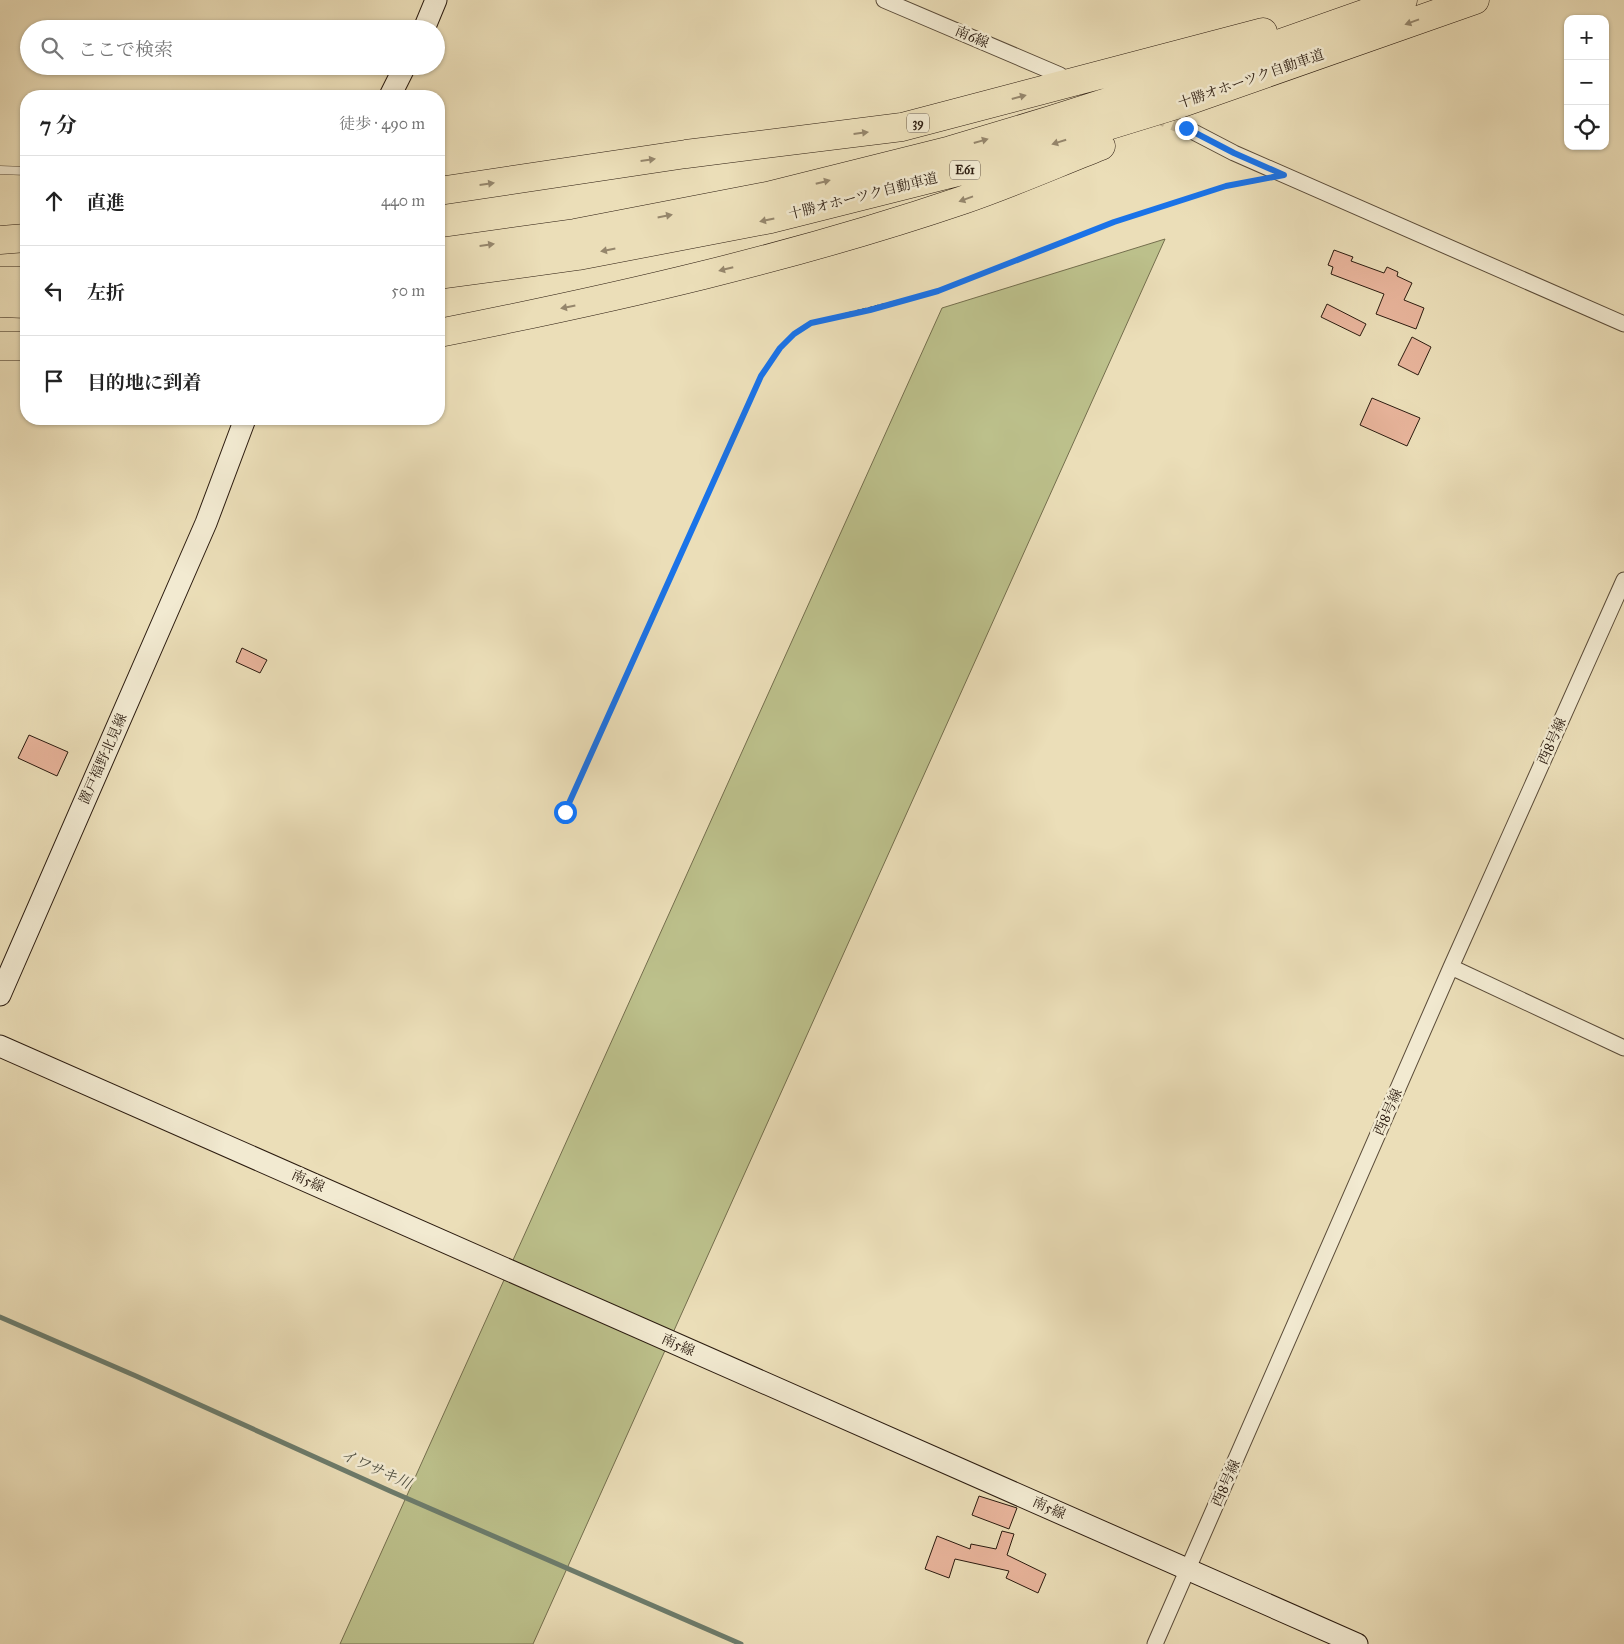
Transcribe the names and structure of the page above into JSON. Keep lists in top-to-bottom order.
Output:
{
  "streets": {
    "highway": ["十勝オホーツク自動車道", "39", "E61"],
    "street": [
      "南6線",
      "西8号線",
      "置戸福野北見線",
      "南5線"
    ]
  },
  "crossings": [
    ["西8号線", "南5線"]
  ],
  "water": ["イワサキ川"],
  "page": {
    "map_buttons": ["+", "−"],
    "search": "ここで検索",
    "heading": ["7 分", "徒歩 · 490 m"],
    "list": [
      ["直進", "440 m"],
      ["左折", "50 m"],
      "目的地に到着"
    ]
  }
}
